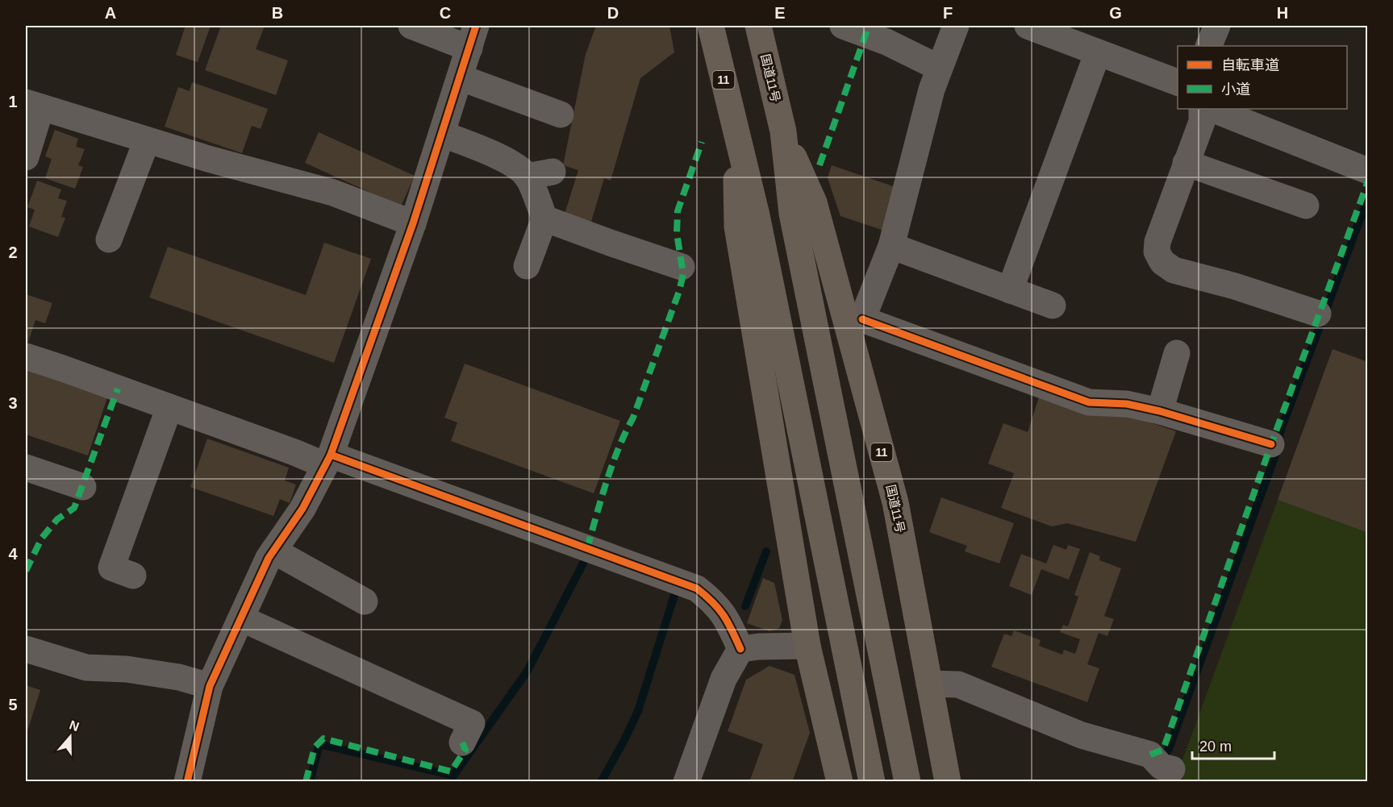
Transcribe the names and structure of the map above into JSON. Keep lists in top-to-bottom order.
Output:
{
  "streets": {
    "highway": ["国道11号", "11"]
  },
  "legend": ["自転車道", "小道"],
  "scale_bar": "20 m",
  "north": "top",
  "grid": {
    "columns": [
      "A",
      "B",
      "C",
      "D",
      "E",
      "F",
      "G",
      "H"
    ],
    "rows": [
      "1",
      "2",
      "3",
      "4",
      "5"
    ]
  }
}
